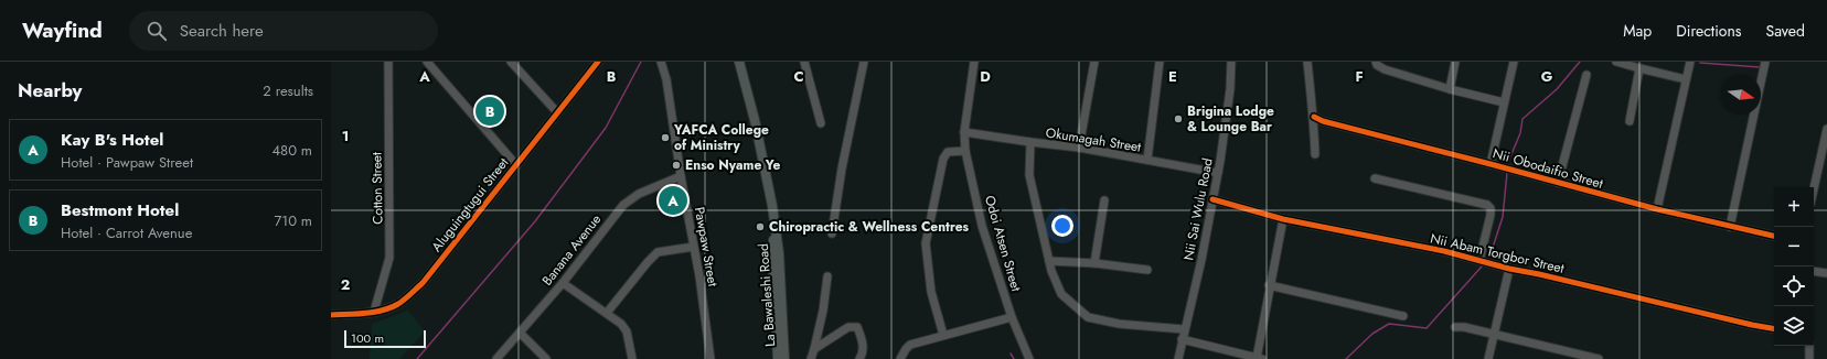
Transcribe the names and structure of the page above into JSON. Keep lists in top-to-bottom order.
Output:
{
  "streets": {
    "main road": ["La Bawaleshi Road"],
    "street": [
      "Okumagah Street",
      "Nii Obodaifio Street",
      "Cotton Street",
      "Aluguingtugui Street",
      "Nii Sai Wulu Road",
      "Odoi Atsen Street",
      "Pawpaw Street",
      "Banana Avenue",
      "Nii Abam Torgbor Street"
    ]
  },
  "crossings": [
    ["Okumagah Street", "Nii Sai Wulu Road"],
    ["Okumagah Street", "Odoi Atsen Street"],
    ["Cotton Street", "Aluguingtugui Street"],
    ["Nii Sai Wulu Road", "Nii Abam Torgbor Street"],
    ["Pawpaw Street", "Banana Avenue"]
  ],
  "places": [
    "Brigina Lodge & Lounge Bar",
    "YAFCA College of Ministry",
    "Enso Nyame Ye",
    "Chiropractic & Wellness Centres"
  ],
  "scale_bar": "100 m",
  "north": "right",
  "page": {
    "header": "Wayfind",
    "search": "Search here",
    "nav": ["Map", "Directions", "Saved"],
    "heading": ["Nearby", "2 results"],
    "pins": ["B", "A"],
    "list": [
      {
        "mark": "A",
        "name": "Kay B's Hotel",
        "note": "Hotel · Pawpaw Street",
        "value": "480 m"
      },
      {
        "mark": "B",
        "name": "Bestmont Hotel",
        "note": "Hotel · Carrot Avenue",
        "value": "710 m"
      }
    ],
    "map_buttons": ["+", "−"],
    "scale": "100 m"
  },
  "grid": {
    "columns": [
      "A",
      "B",
      "C",
      "D",
      "E",
      "F",
      "G"
    ],
    "rows": ["1", "2"]
  }
}
